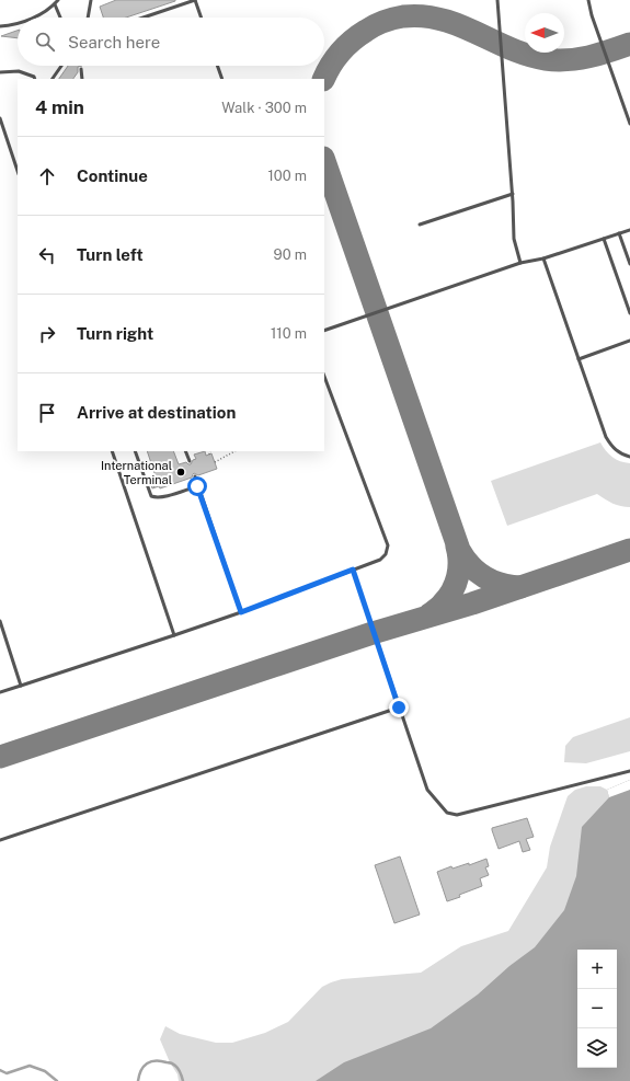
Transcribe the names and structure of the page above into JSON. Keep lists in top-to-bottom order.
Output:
{
  "places": ["International Terminal"],
  "north": "left",
  "page": {
    "search": "Search here",
    "heading": ["4 min", "Walk · 300 m"],
    "list": [
      ["Continue", "100 m"],
      ["Turn left", "90 m"],
      ["Turn right", "110 m"],
      "Arrive at destination"
    ],
    "map_buttons": ["+", "−"]
  }
}
